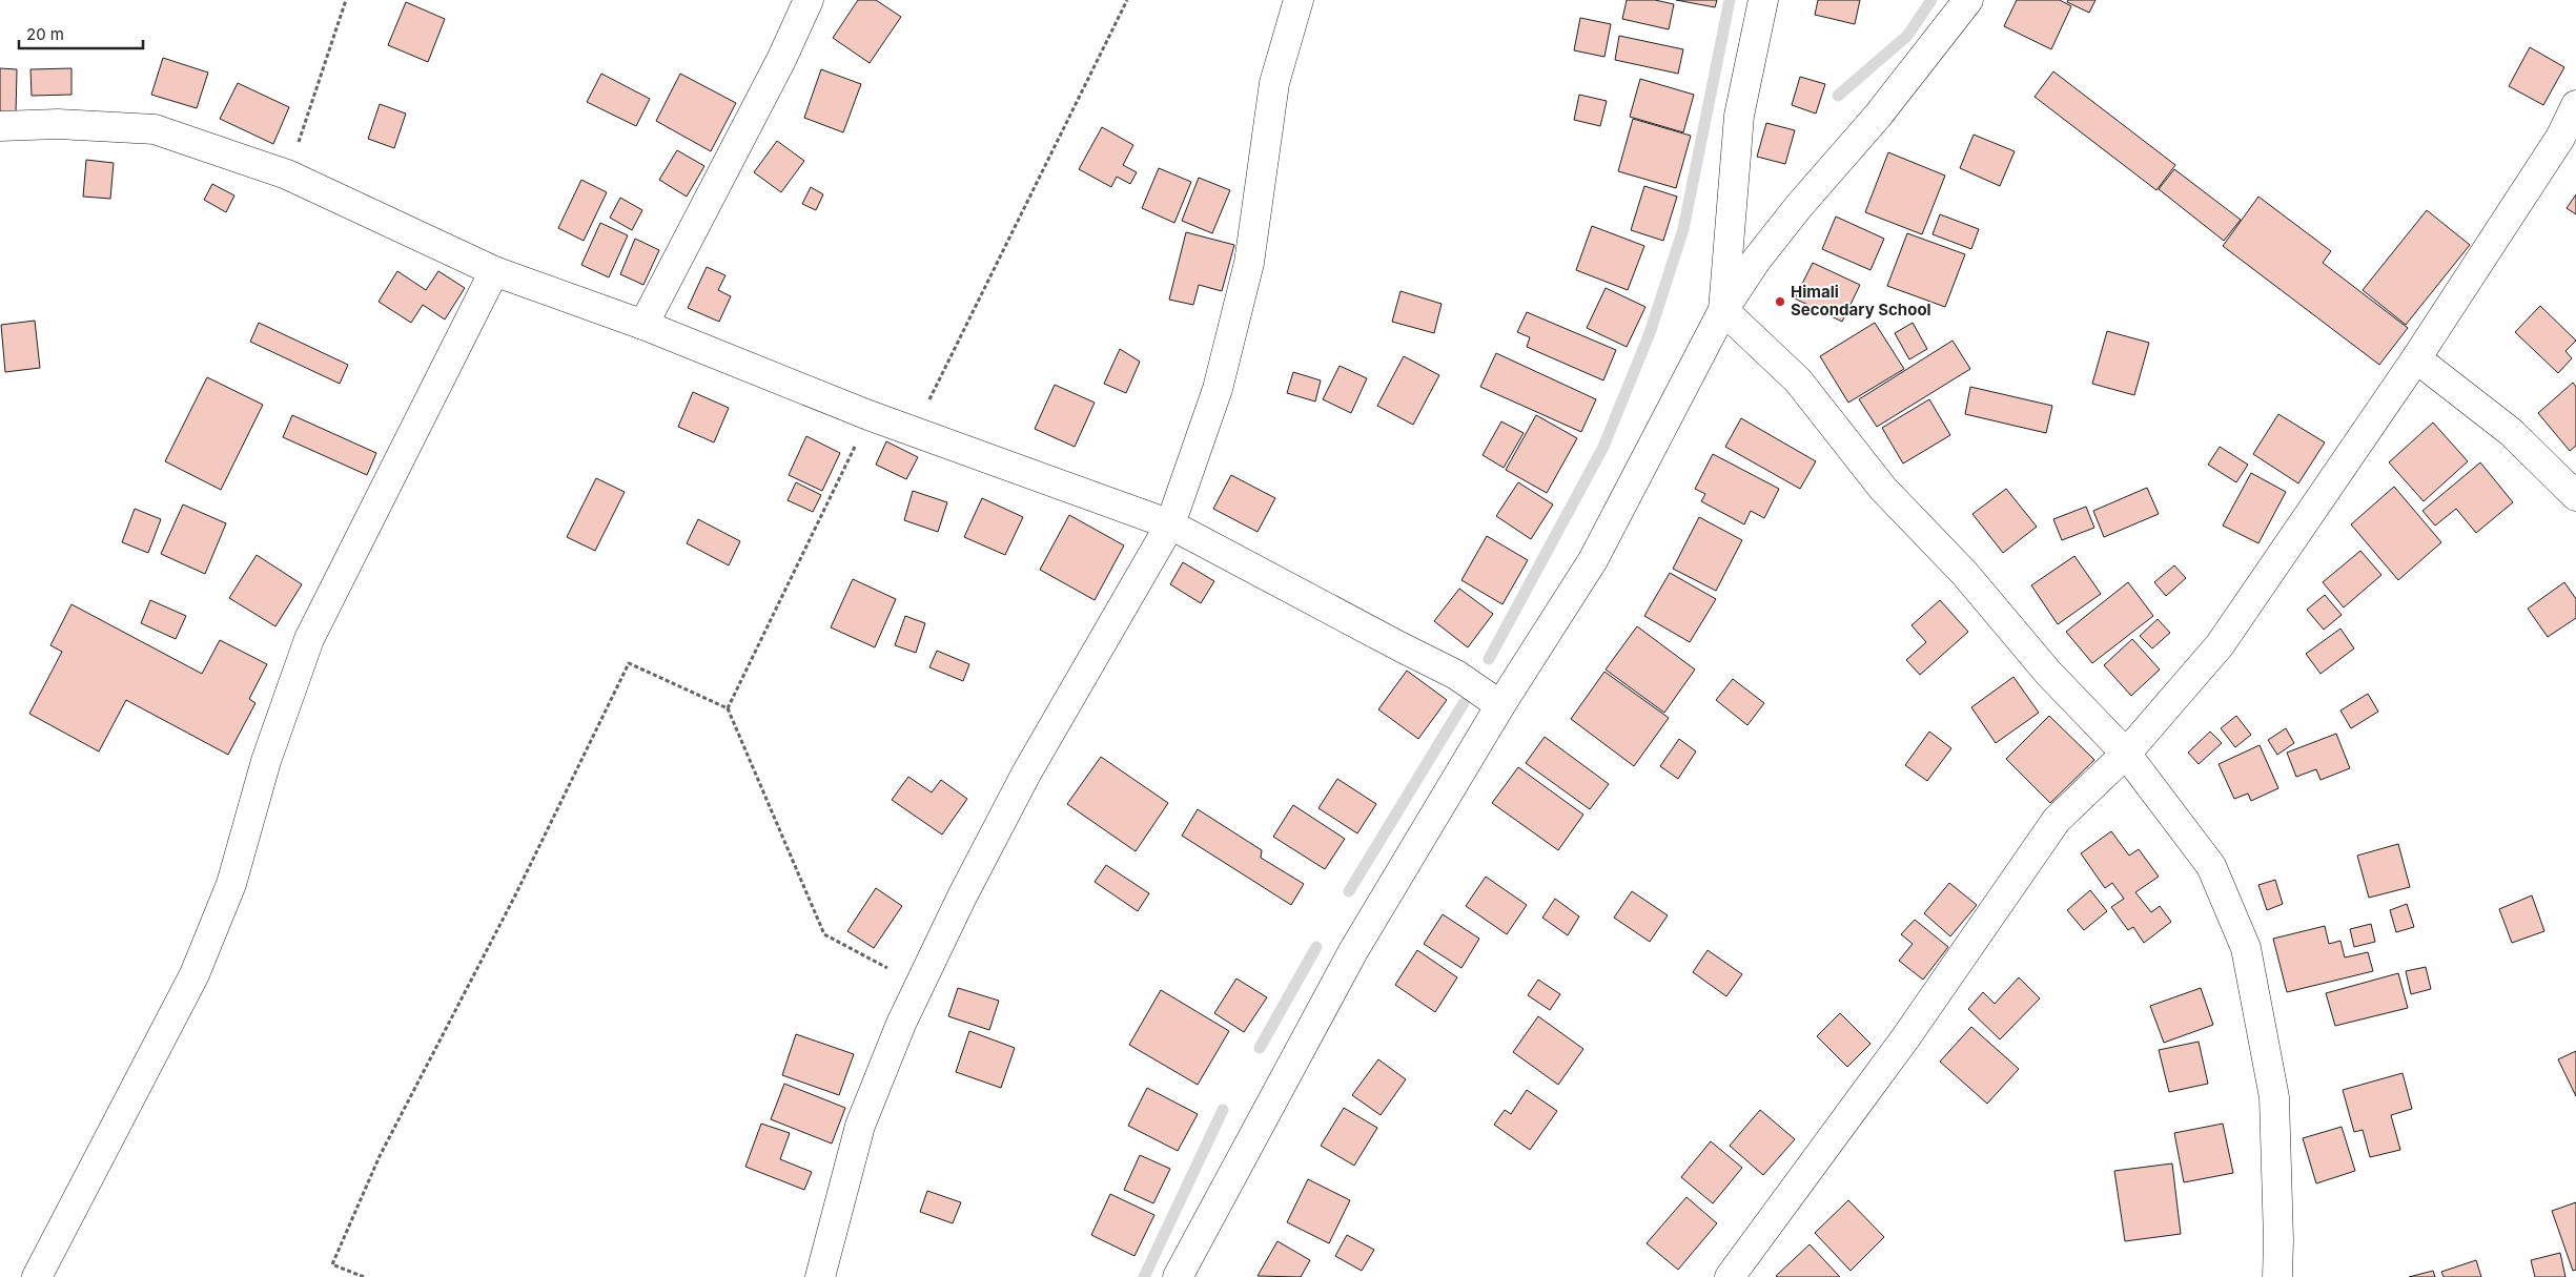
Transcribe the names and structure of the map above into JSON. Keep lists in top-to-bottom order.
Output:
{
  "places": ["Himali Secondary School"],
  "scale_bar": "20 m"
}
